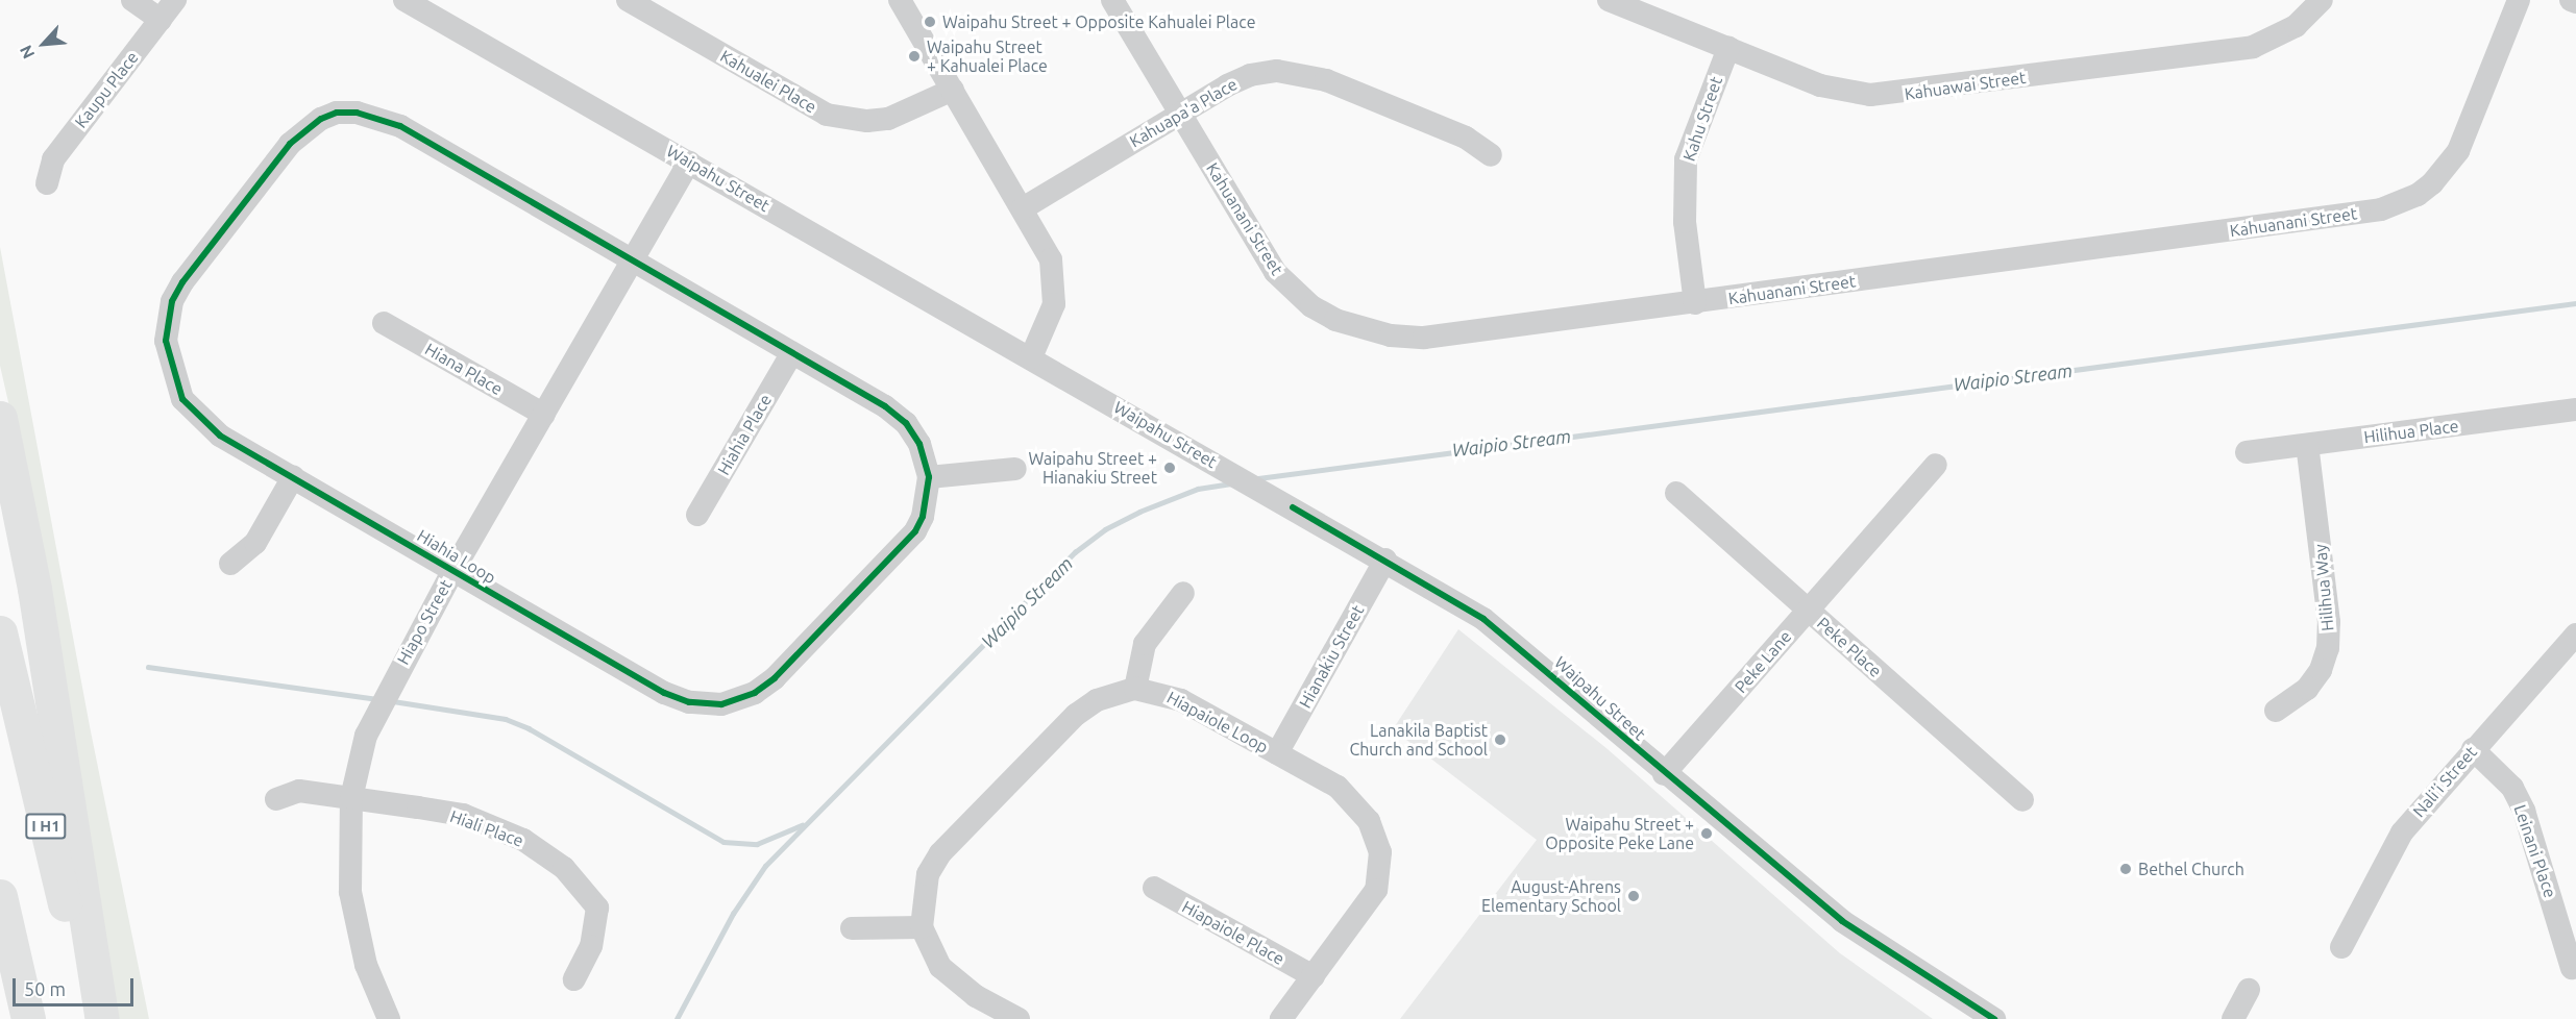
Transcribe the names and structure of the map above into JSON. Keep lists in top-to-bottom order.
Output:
{
  "streets": {
    "highway": ["I H1"],
    "street": [
      "Kahualei Place",
      "Kahuawai Street",
      "Kaupu Place",
      "Kahuapa'a Place",
      "Kahu Street",
      "Waipahu Street",
      "Kahuanani Street",
      "Hiana Place",
      "Hilihua Place",
      "Hiahia Place",
      "Hiahia Loop",
      "Hilihua Way",
      "Hiapo Street",
      "Peke Place",
      "Hianakiu Street",
      "Peke Lane",
      "Hiapaiole Loop",
      "Nali'i Street",
      "Hiali Place",
      "Leinani Place",
      "Hiapaiole Place"
    ]
  },
  "crossings": [
    ["Kahuawai Street", "Kahu Street"],
    ["Kahuapa'a Place", "Kahuanani Street"],
    ["Kahu Street", "Kahuanani Street"],
    ["Waipahu Street", "Hiapo Street"],
    ["Waipahu Street", "Hianakiu Street"],
    ["Waipahu Street", "Peke Lane"],
    ["Hiana Place", "Hiapo Street"],
    ["Hilihua Place", "Hilihua Way"],
    ["Hiahia Place", "Hiahia Loop"],
    ["Hiahia Loop", "Hiapo Street"],
    ["Hiapo Street", "Hiali Place"],
    ["Peke Place", "Peke Lane"],
    ["Hianakiu Street", "Hiapaiole Loop"],
    ["Hiapaiole Loop", "Hiapaiole Place"],
    ["Nali'i Street", "Leinani Place"]
  ],
  "water": ["Waipio Stream"],
  "places": [
    "Waipahu Street + Opposite Kahualei Place",
    "Waipahu Street + Kahualei Place",
    "Waipahu Street + Hianakiu Street",
    "Lanakila Baptist Church and School",
    "Waipahu Street + Opposite Peke Lane",
    "Bethel Church",
    "August-Ahrens Elementary School"
  ],
  "scale_bar": "50 m",
  "north": "bottom left"
}
